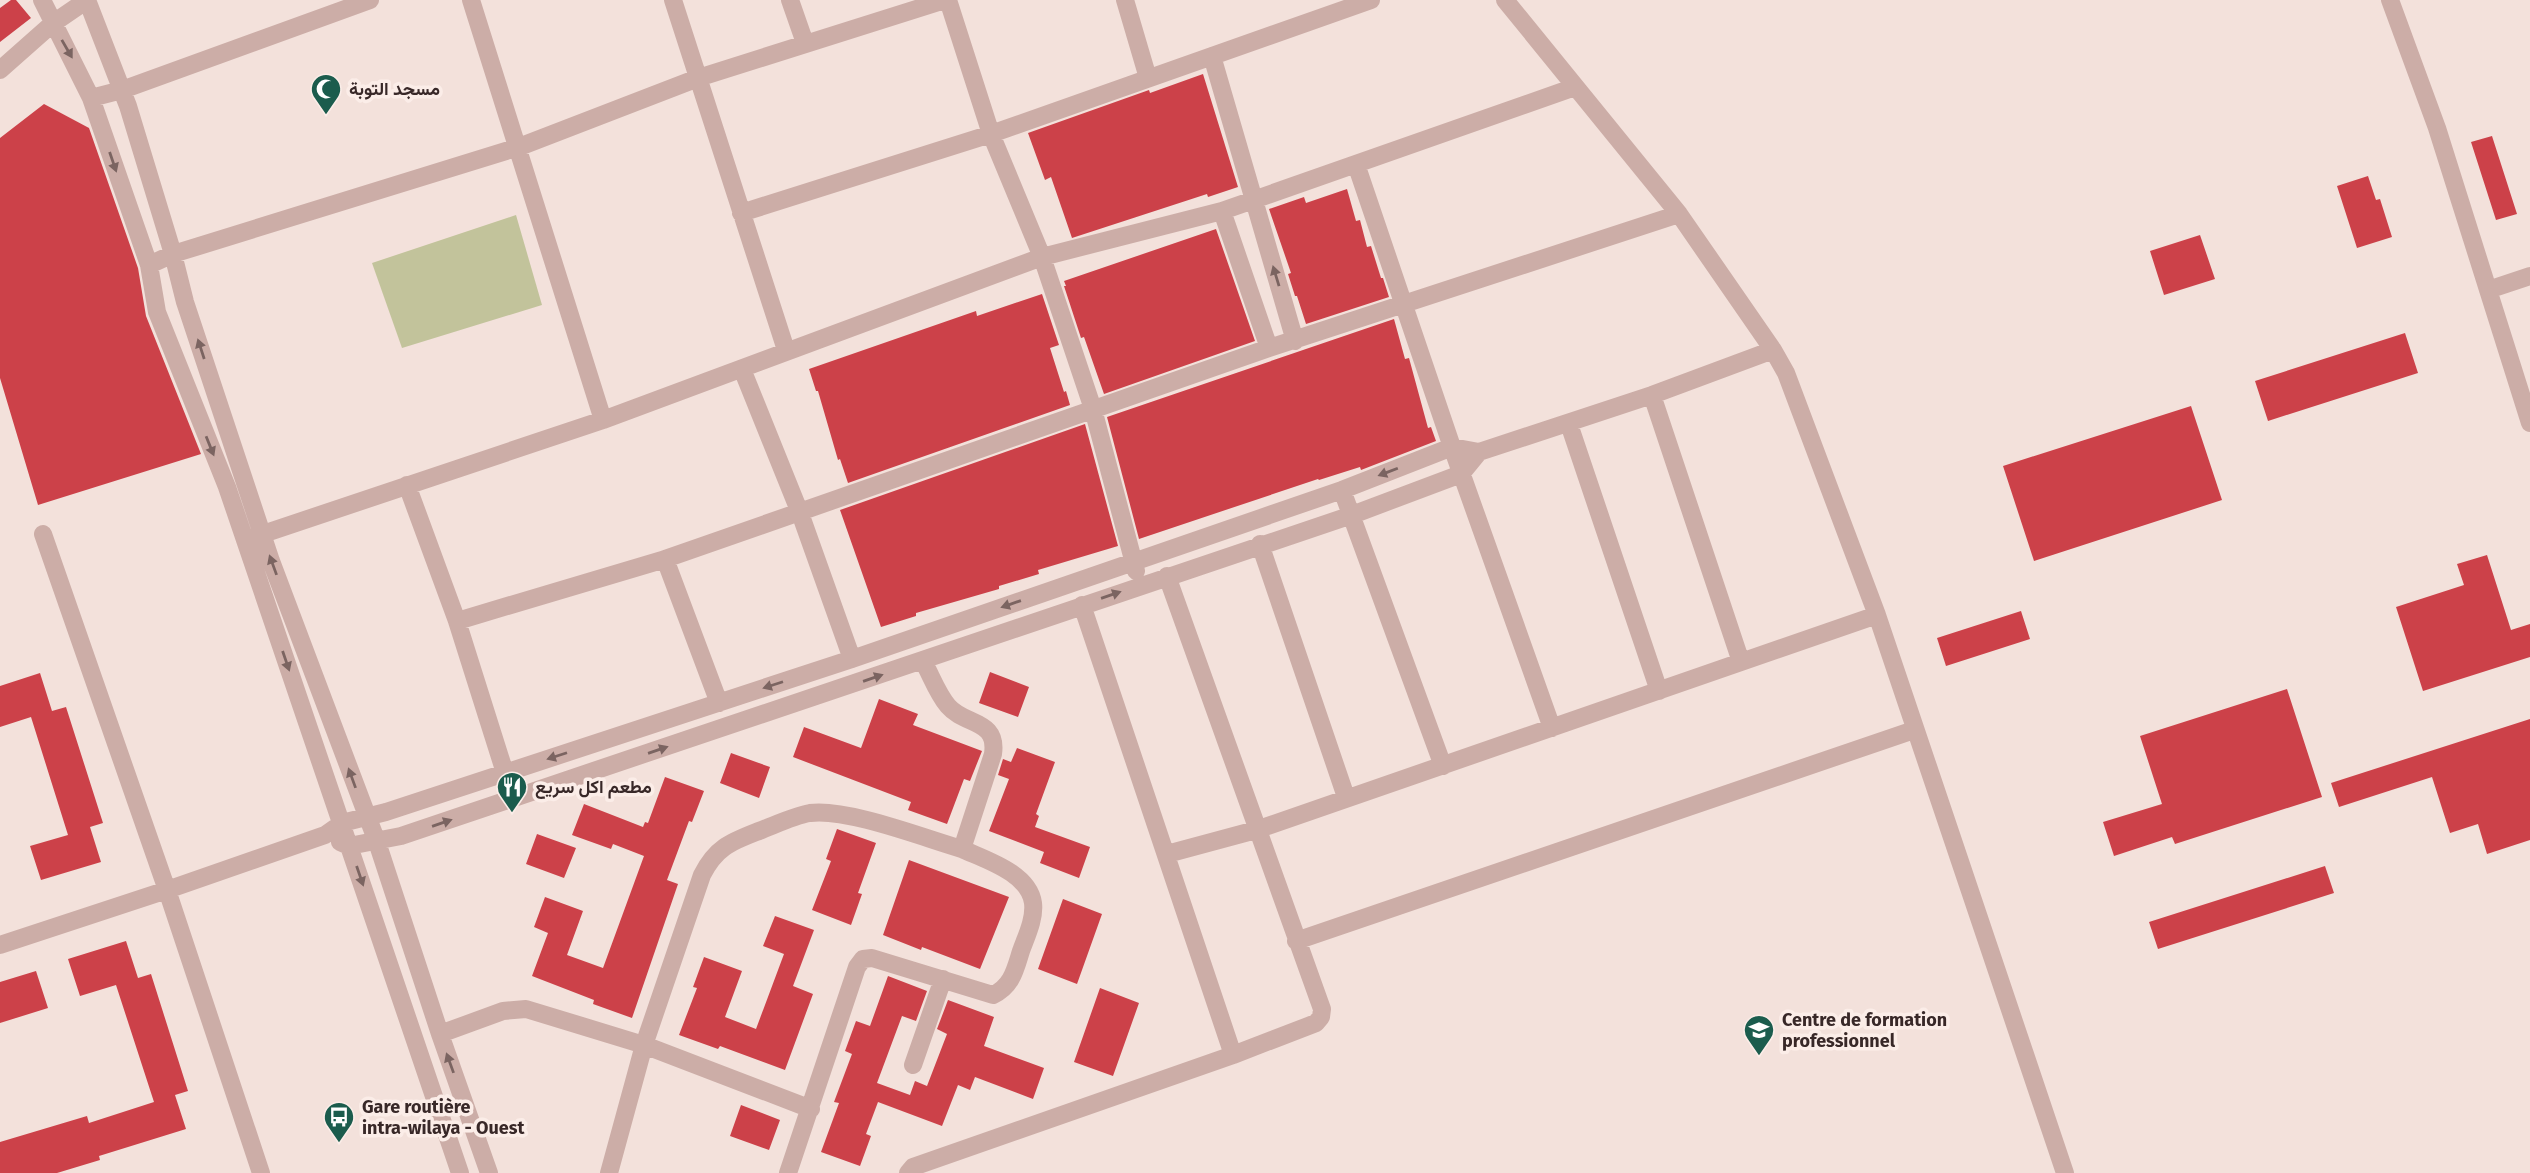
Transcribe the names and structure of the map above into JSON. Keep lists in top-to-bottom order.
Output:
{
  "places": {
    "mosque": ["مسجد التوبة"],
    "restaurant": ["مطعم اكل سريع"],
    "school or university": ["Centre de formation professionnel"],
    "bus stop": ["Gare routière intra-wilaya - Ouest"]
  }
}
